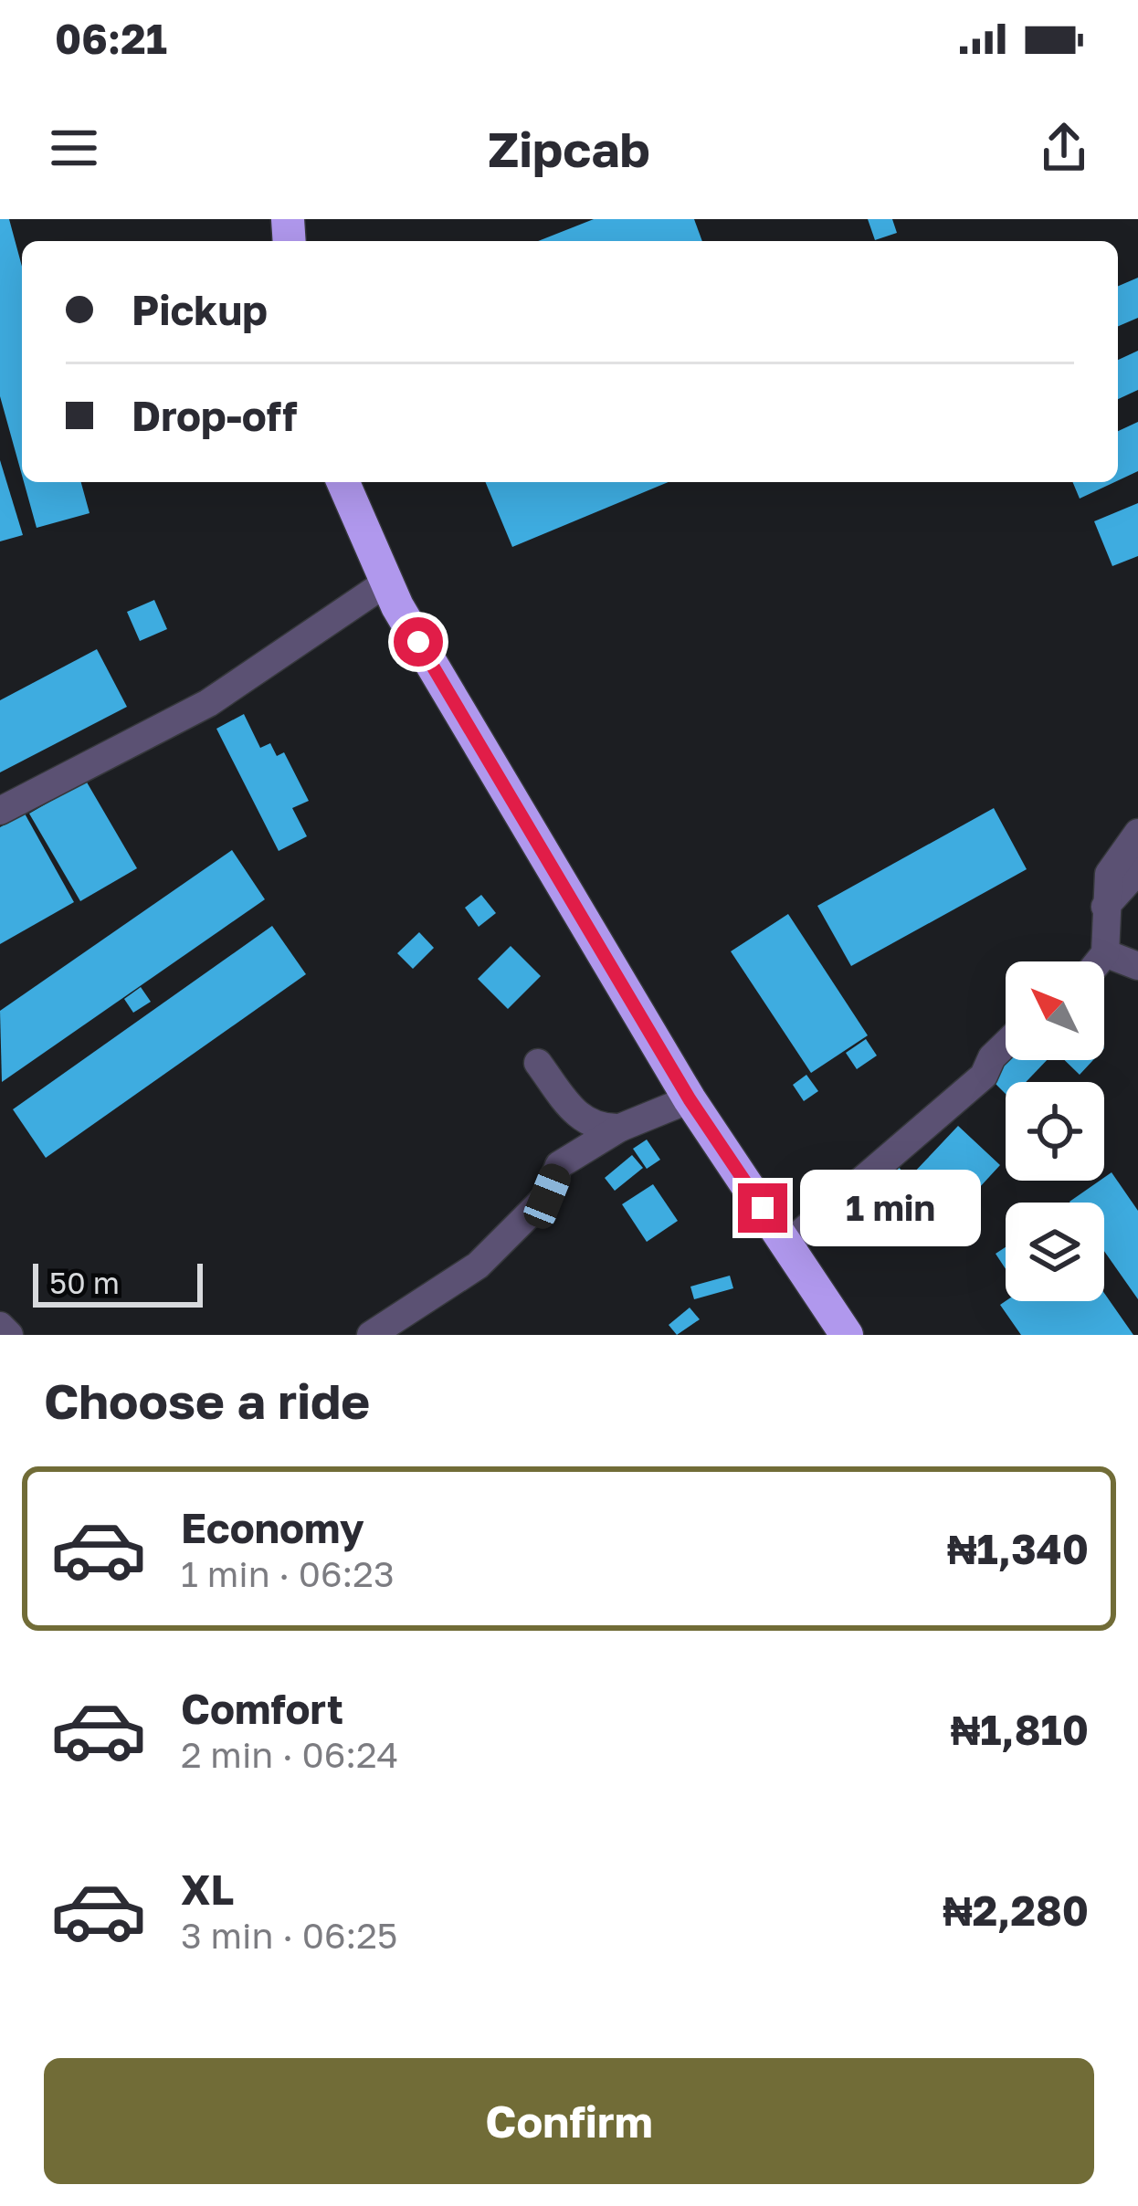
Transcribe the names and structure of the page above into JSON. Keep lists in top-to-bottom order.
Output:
{
  "scale_bar": "50 m",
  "north": "top left",
  "page": {
    "status": "06:21",
    "header": "Zipcab",
    "banner": ["Pickup", "Drop-off"],
    "bubble": "1 min",
    "scale": "50 m",
    "heading": "Choose a ride",
    "list": [
      {
        "name": "Economy",
        "note": "1 min · 06:23",
        "value": "₦1,340"
      },
      {
        "name": "Comfort",
        "note": "2 min · 06:24",
        "value": "₦1,810"
      },
      {
        "name": "XL",
        "note": "3 min · 06:25",
        "value": "₦2,280"
      }
    ],
    "buttons": "Confirm"
  }
}
